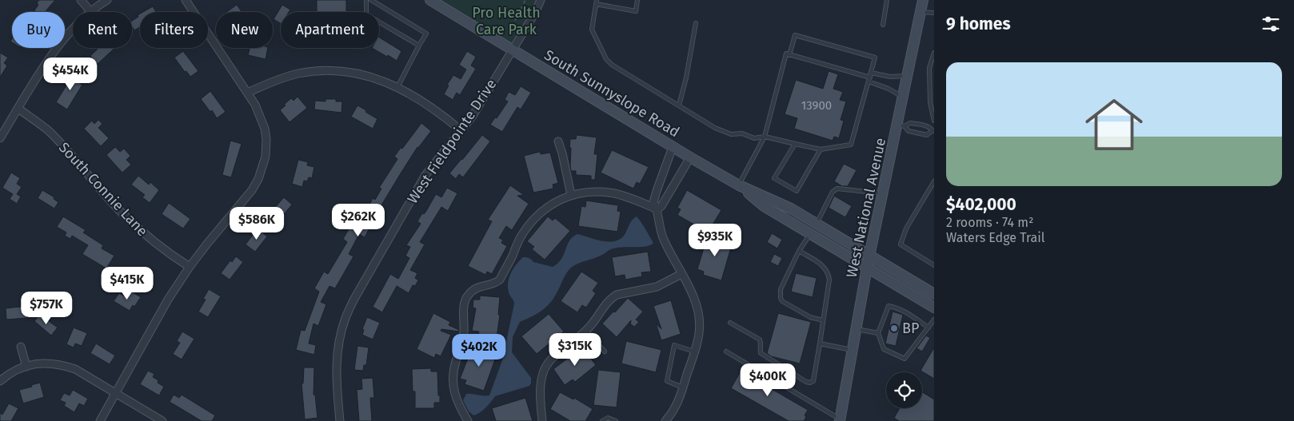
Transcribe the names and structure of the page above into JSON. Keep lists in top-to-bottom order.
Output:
{
  "streets": {
    "street": [
      "South Sunnyslope Road",
      "West Fieldpointe Drive",
      "South Connie Lane",
      "West National Avenue"
    ]
  },
  "crossings": [
    ["South Sunnyslope Road", "West Fieldpointe Drive"],
    ["South Sunnyslope Road", "West National Avenue"]
  ],
  "parks": ["Pro Health Care Park"],
  "places": ["BP"],
  "house_numbers": ["13900"],
  "page": {
    "heading": "9 homes",
    "chip": [
      "Buy",
      "Rent",
      "Filters",
      "New",
      "Apartment"
    ],
    "list": [
      {
        "name": "$402,000",
        "note": "2 rooms · 74 m² · Waters Edge Trail"
      }
    ],
    "price": [
      "$454K",
      "$262K",
      "$586K",
      "$935K",
      "$415K",
      "$757K",
      "$315K",
      "$402K",
      "$400K"
    ]
  }
}
